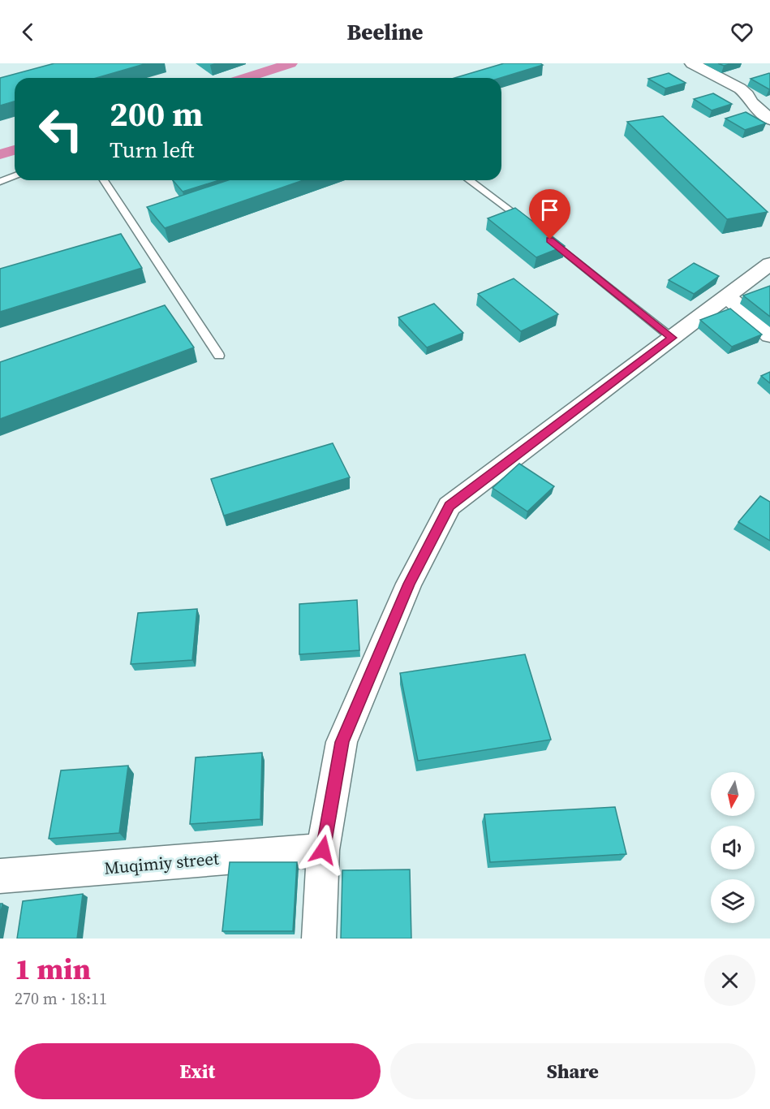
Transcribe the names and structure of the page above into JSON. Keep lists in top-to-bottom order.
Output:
{
  "streets": {
    "street": ["Muqimiy street"]
  },
  "north": "bottom",
  "page": {
    "header": "Beeline",
    "turn": ["200 m", "Turn left"],
    "heading": ["1 min", "270 m · 18:11"],
    "buttons": ["Exit", "Share"]
  }
}
